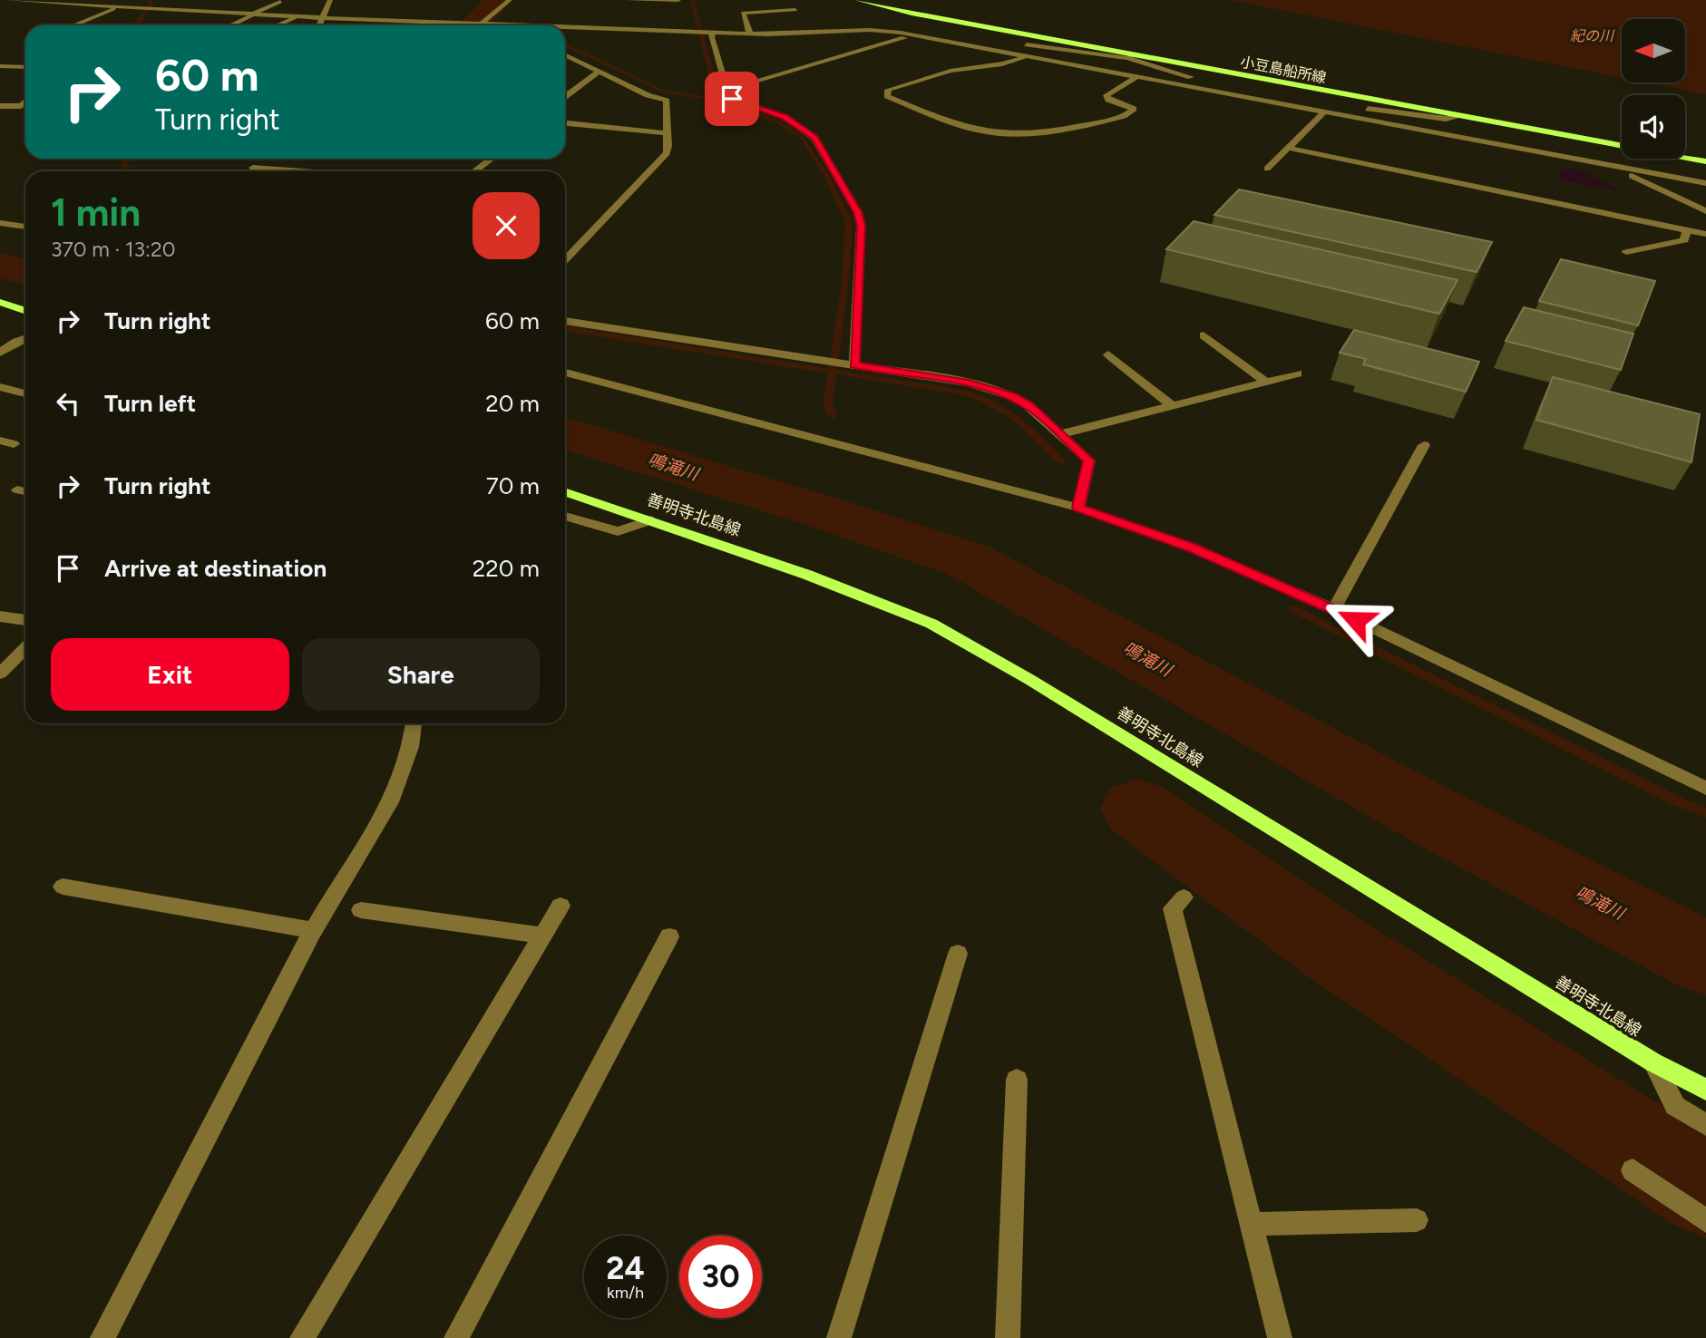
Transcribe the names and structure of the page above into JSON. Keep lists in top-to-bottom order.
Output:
{
  "streets": {
    "main road": ["小豆島船所線", "善明寺北島線"]
  },
  "water": ["紀の川", "鳴滝川"],
  "north": "left",
  "page": {
    "turn": ["60 m", "Turn right"],
    "heading": ["1 min", "370 m · 13:20"],
    "list": [
      {
        "name": "Turn right",
        "value": "60 m"
      },
      {
        "name": "Turn left",
        "value": "20 m"
      },
      {
        "name": "Turn right",
        "value": "70 m"
      },
      {
        "name": "Arrive at destination",
        "value": "220 m"
      }
    ],
    "buttons": ["Exit", "Share"],
    "speed": "24 km/h",
    "limit": "30"
  }
}
